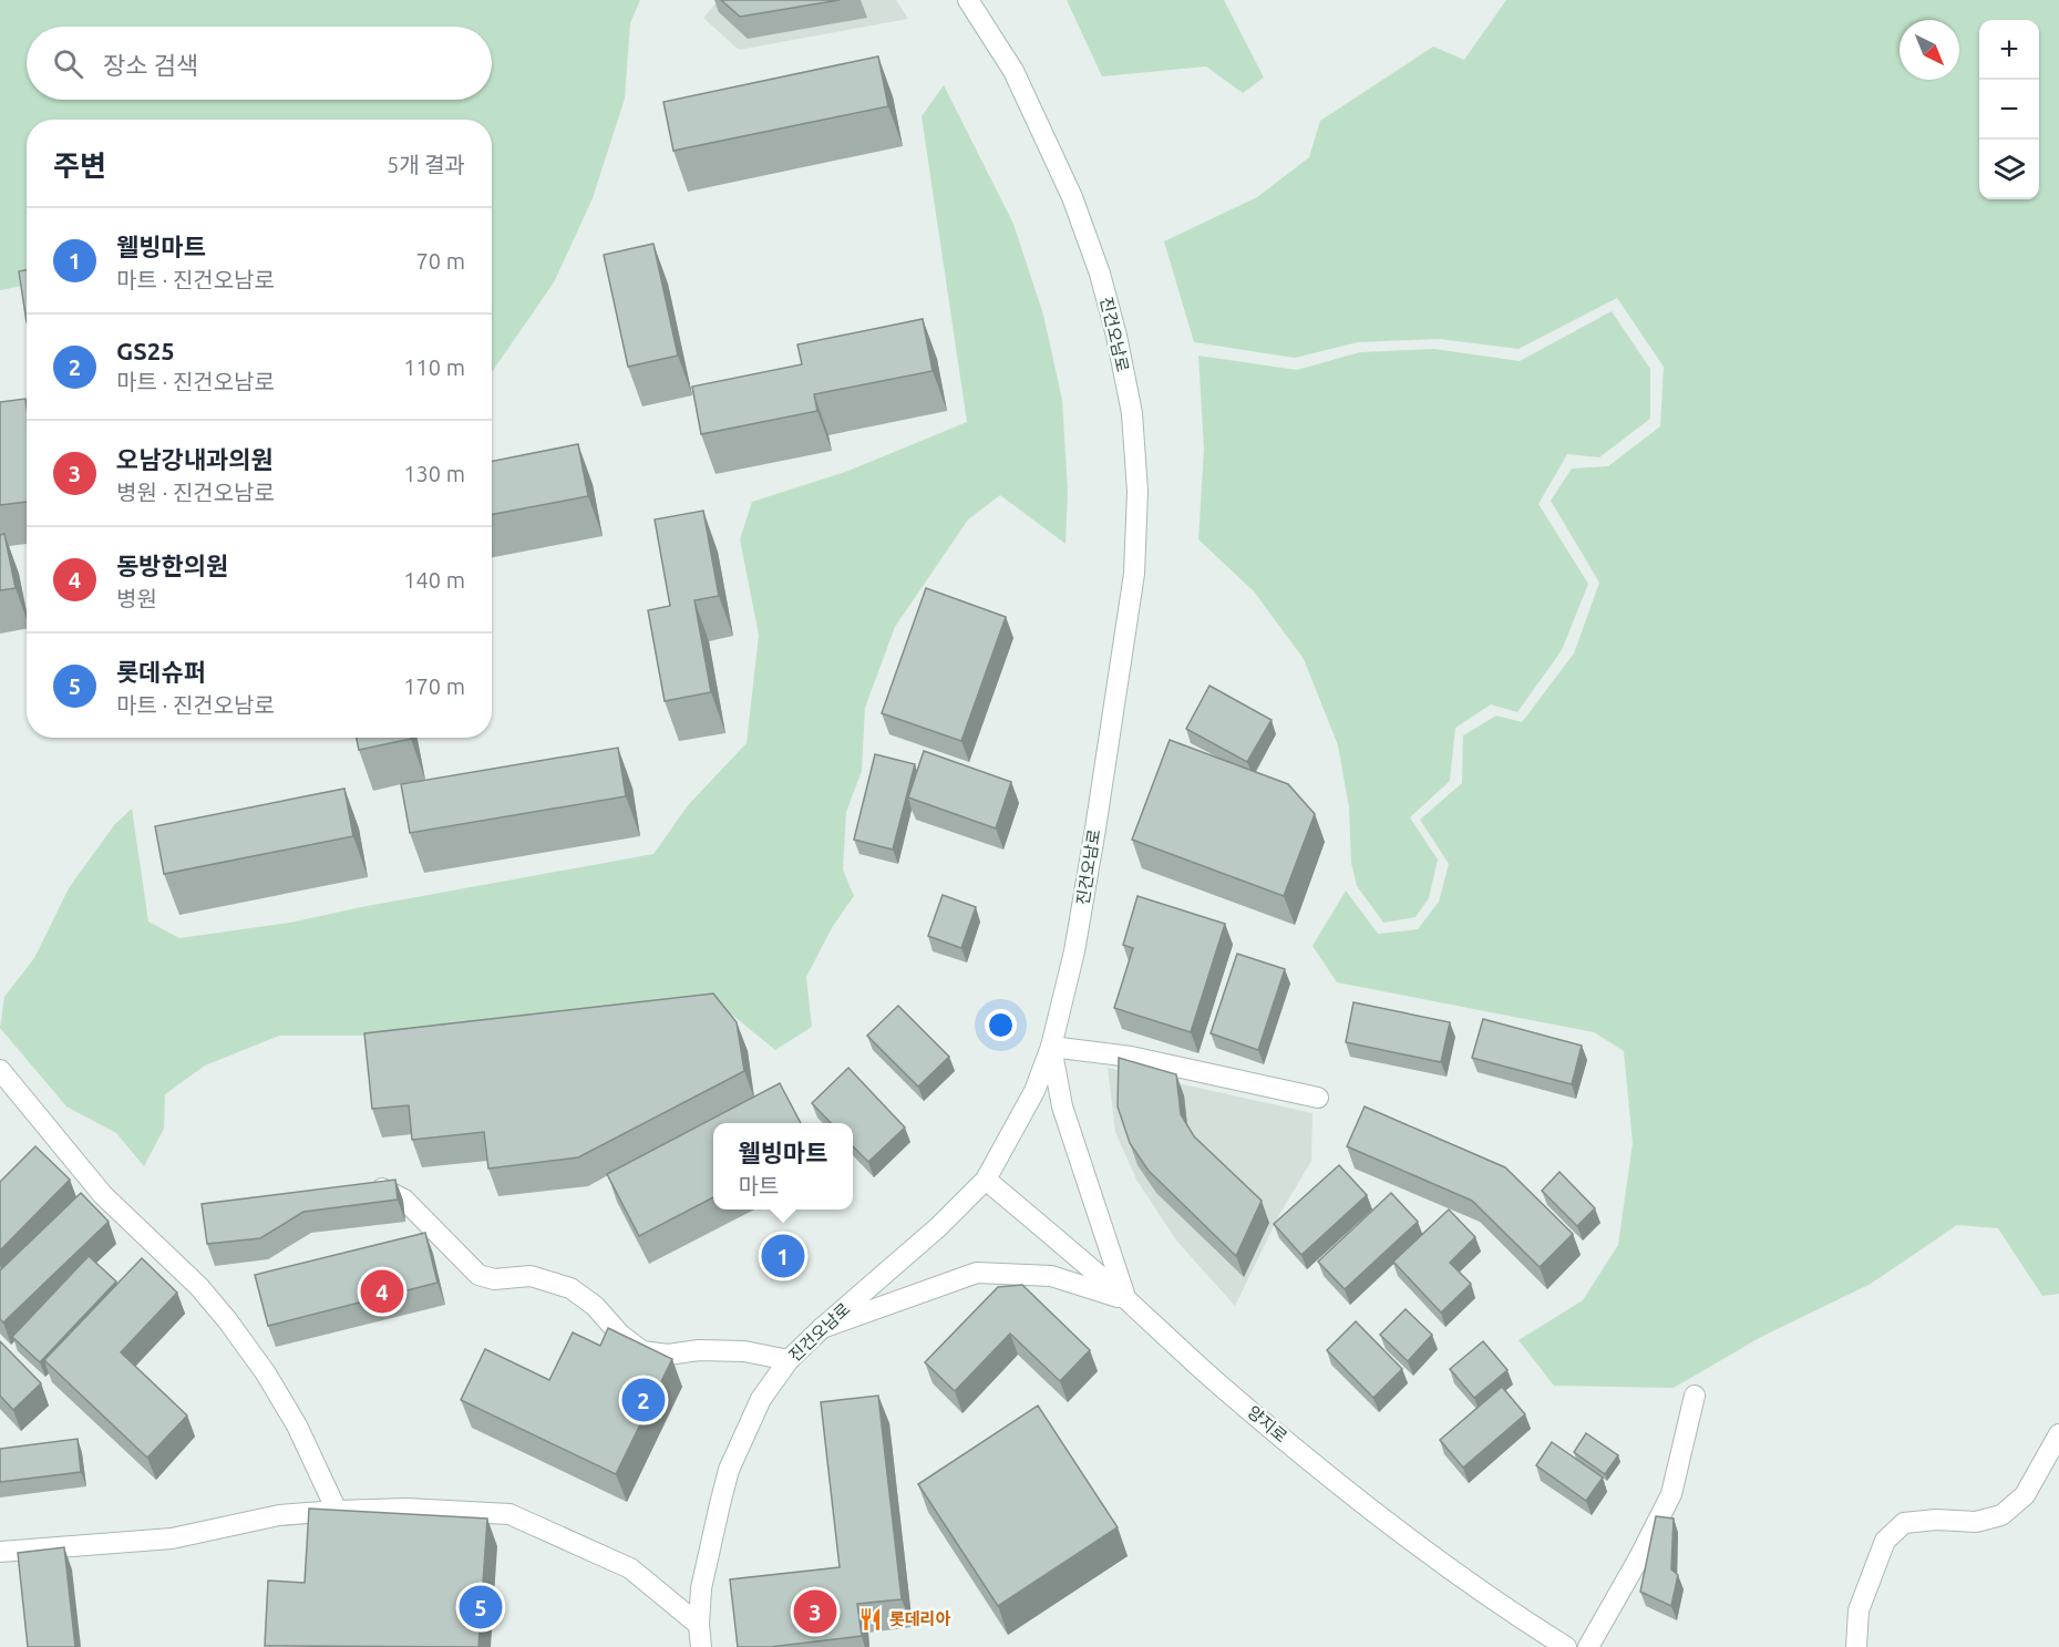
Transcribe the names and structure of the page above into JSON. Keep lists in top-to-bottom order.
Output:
{
  "streets": {
    "street": ["진건오남로", "양지로"]
  },
  "crossings": [
    ["진건오남로", "양지로"]
  ],
  "places": {
    "restaurant": ["롯데리아"]
  },
  "north": "bottom right",
  "page": {
    "map_buttons": ["+", "−"],
    "search": "장소 검색",
    "heading": ["주변", "5개 결과"],
    "list": [
      {
        "mark": "1",
        "name": "웰빙마트",
        "note": "마트 · 진건오남로",
        "value": "70 m"
      },
      {
        "mark": "2",
        "name": "GS25",
        "note": "마트 · 진건오남로",
        "value": "110 m"
      },
      {
        "mark": "3",
        "name": "오남강내과의원",
        "note": "병원 · 진건오남로",
        "value": "130 m"
      },
      {
        "mark": "4",
        "name": "동방한의원",
        "note": "병원",
        "value": "140 m"
      },
      {
        "mark": "5",
        "name": "롯데슈퍼",
        "note": "마트 · 진건오남로",
        "value": "170 m"
      }
    ],
    "popup": ["웰빙마트", "마트"],
    "pins": [
      "1",
      "4",
      "2",
      "5",
      "3"
    ]
  }
}
